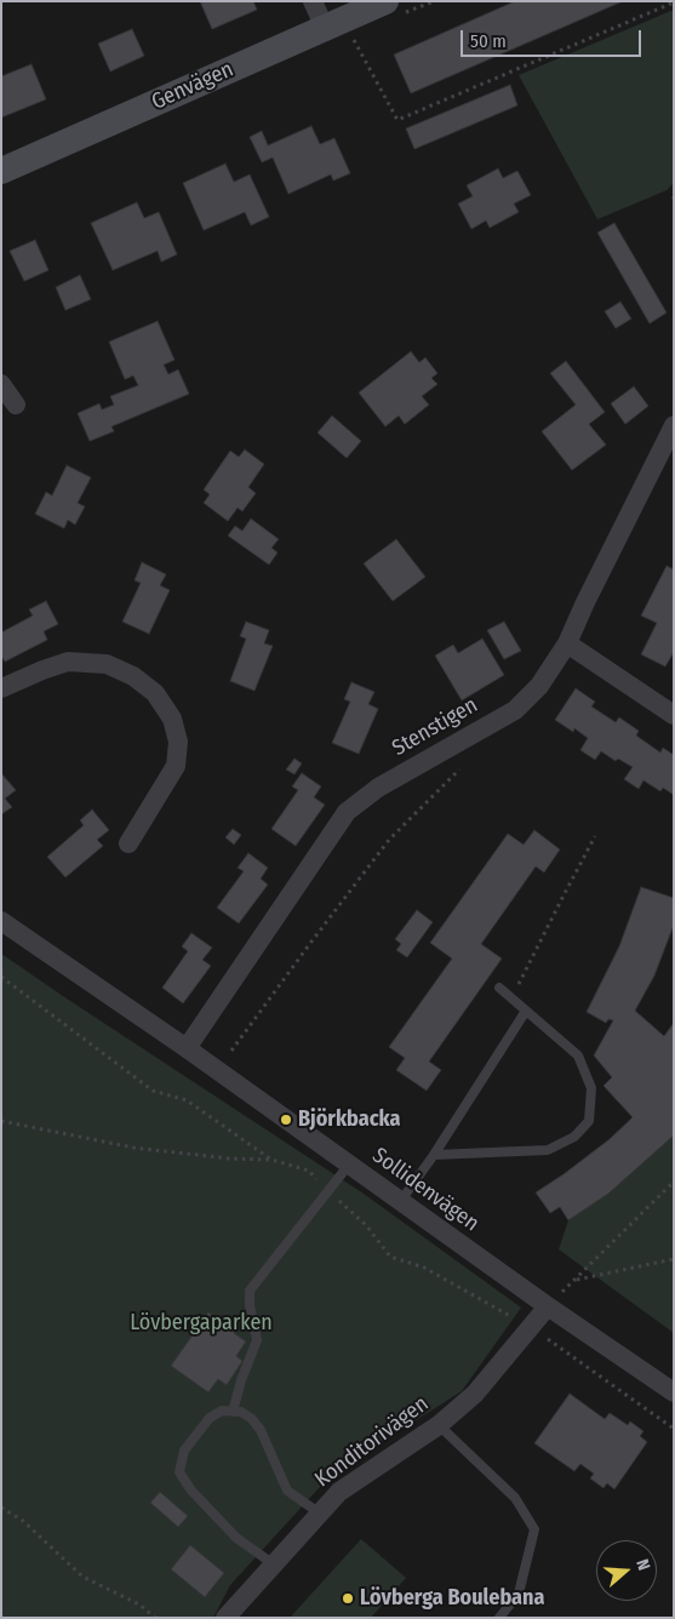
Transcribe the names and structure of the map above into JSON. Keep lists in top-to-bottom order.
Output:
{
  "streets": {
    "street": [
      "Genvägen",
      "Stenstigen",
      "Sollidenvägen",
      "Konditorivägen"
    ]
  },
  "crossings": [
    ["Stenstigen", "Sollidenvägen"],
    ["Sollidenvägen", "Konditorivägen"]
  ],
  "parks": ["Lövbergaparken"],
  "places": ["Björkbacka", "Lövberga Boulebana"],
  "scale_bar": "50 m",
  "north": "right"
}
